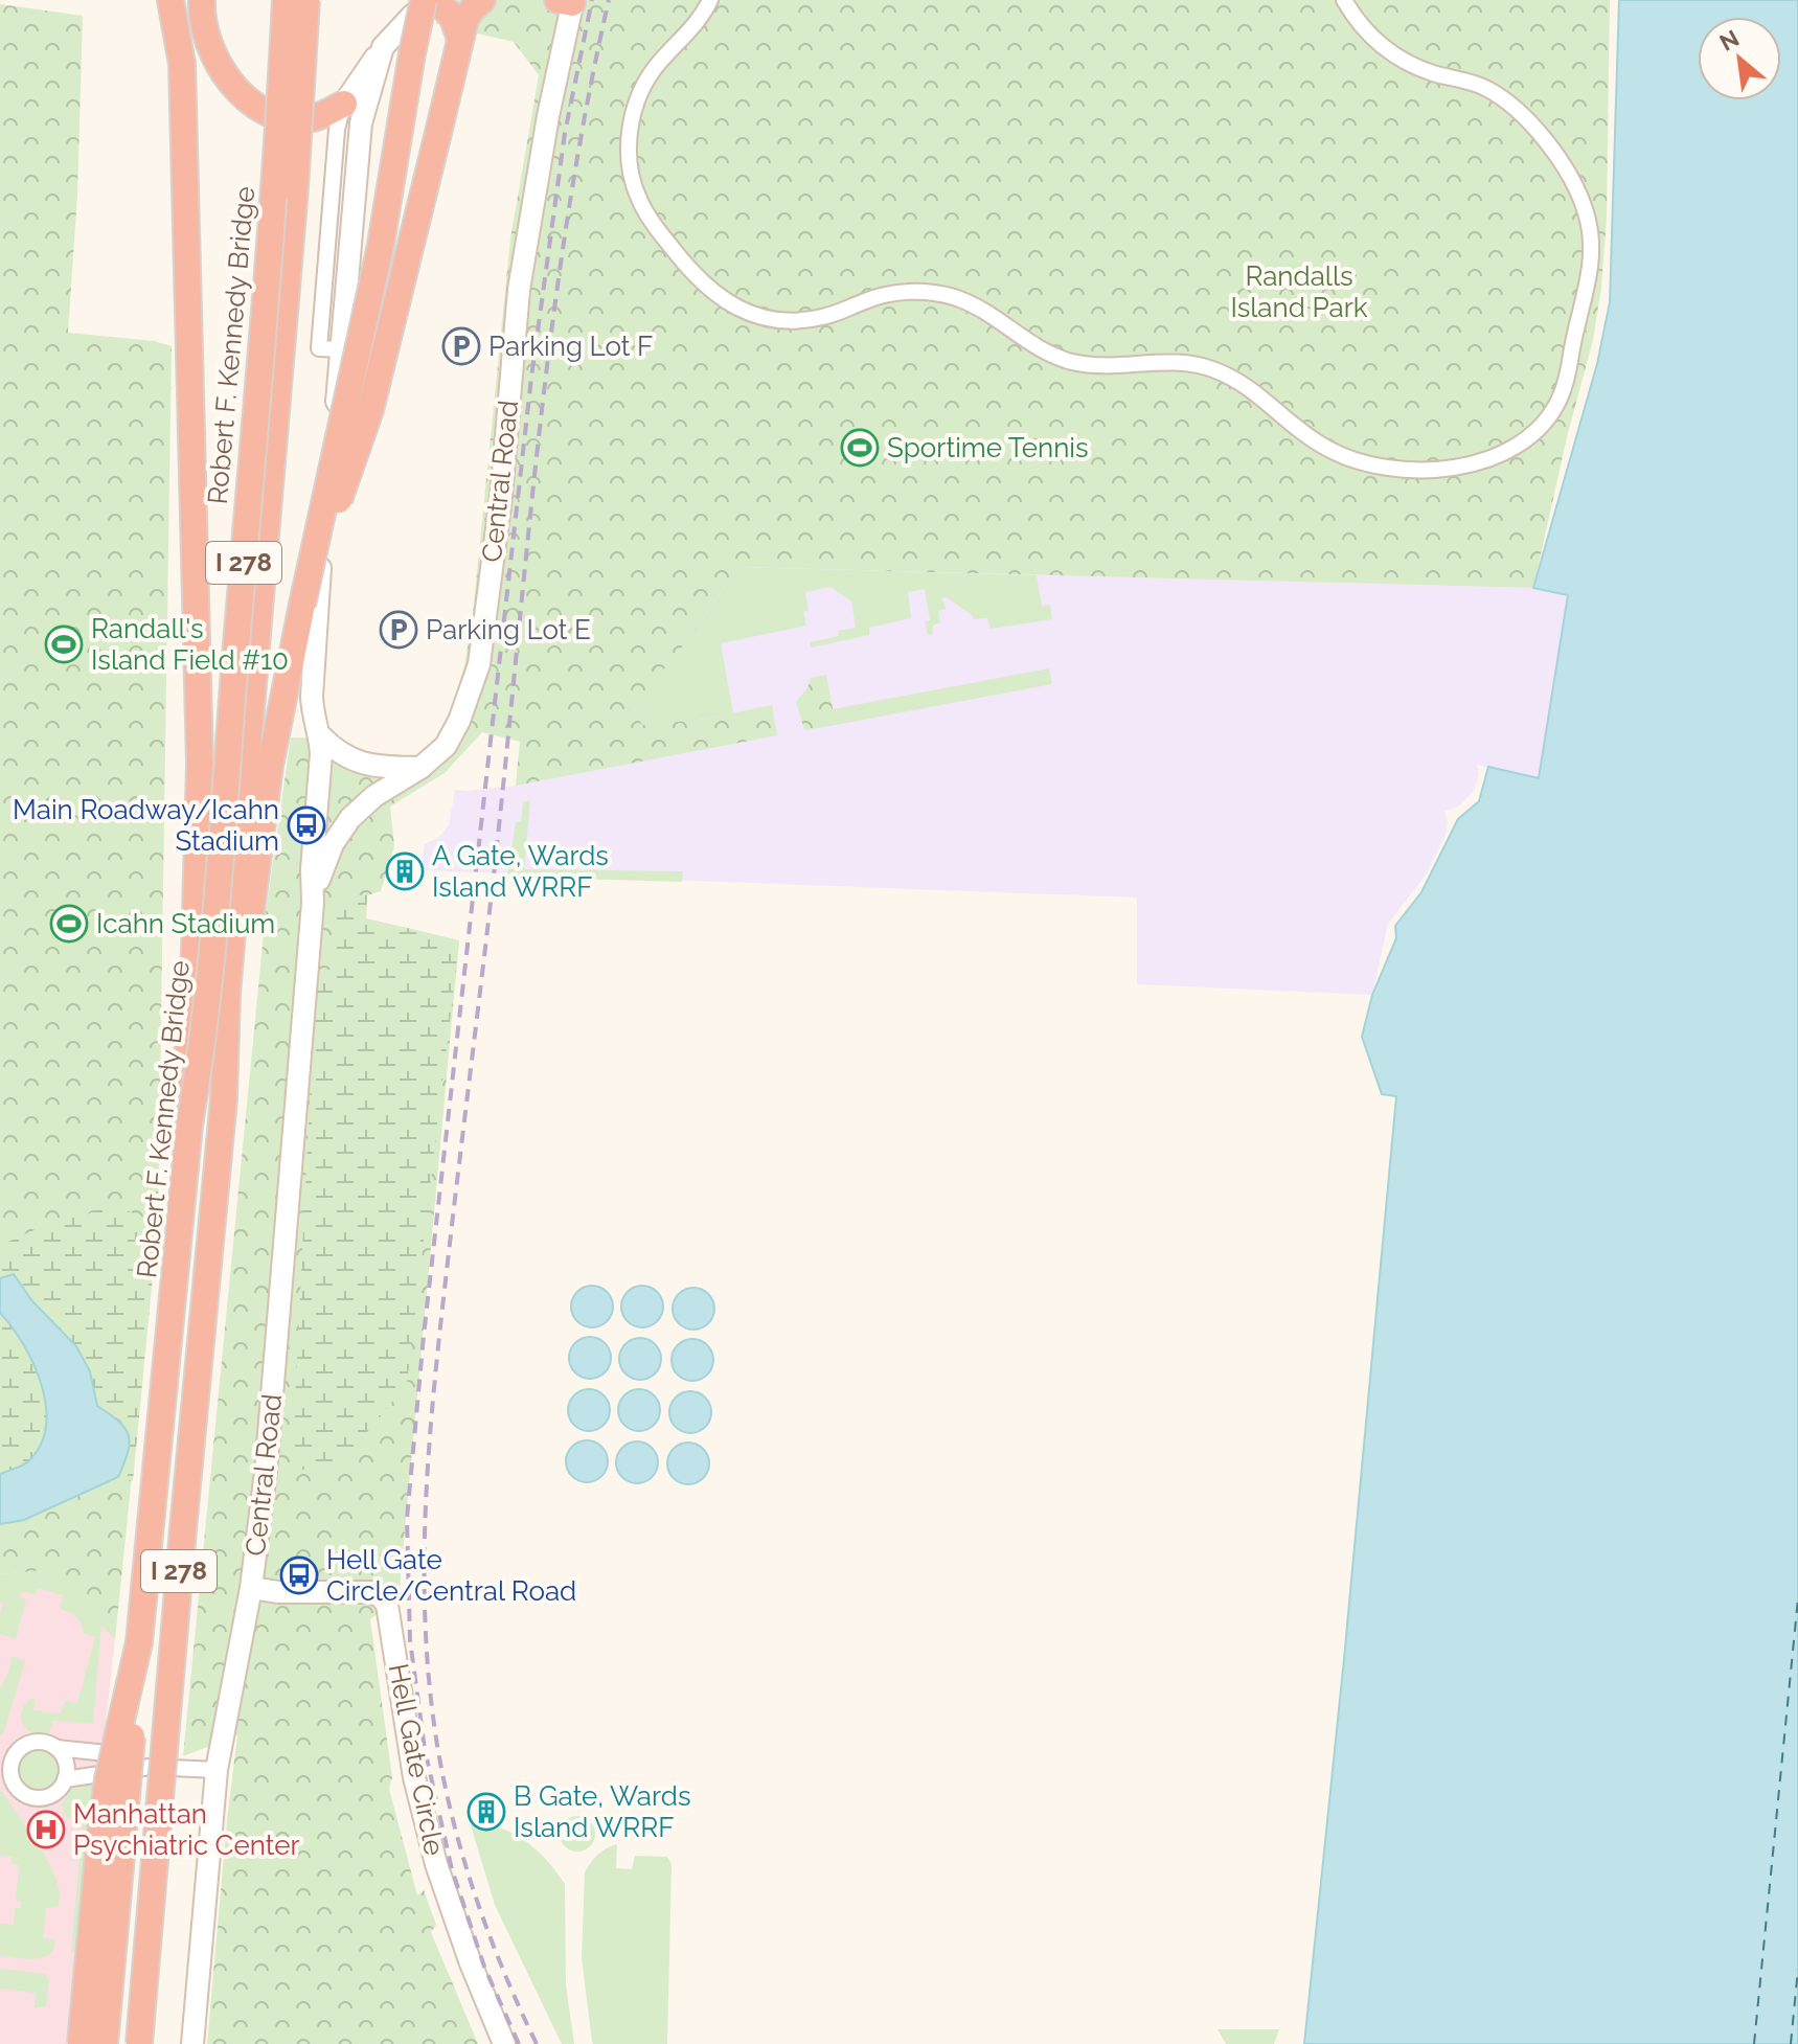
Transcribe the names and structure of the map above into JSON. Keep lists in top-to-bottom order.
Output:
{
  "streets": {
    "highway": ["Robert F. Kennedy Bridge", "I 278"],
    "street": ["Central Road", "Hell Gate Circle"]
  },
  "crossings": [
    ["Central Road", "Hell Gate Circle"]
  ],
  "parks": ["Randalls Island Park"],
  "places": {
    "parking": ["Parking Lot F", "Parking Lot E"],
    "sports": ["Sportime Tennis", "Randall's Island Field #10", "Icahn Stadium"],
    "bus stop": ["Main Roadway/Icahn Stadium", "Hell Gate Circle/Central Road"],
    "building": ["A Gate, Wards Island WRRF", "B Gate, Wards Island WRRF"],
    "hospital": ["Manhattan Psychiatric Center"]
  },
  "north": "top left"
}
